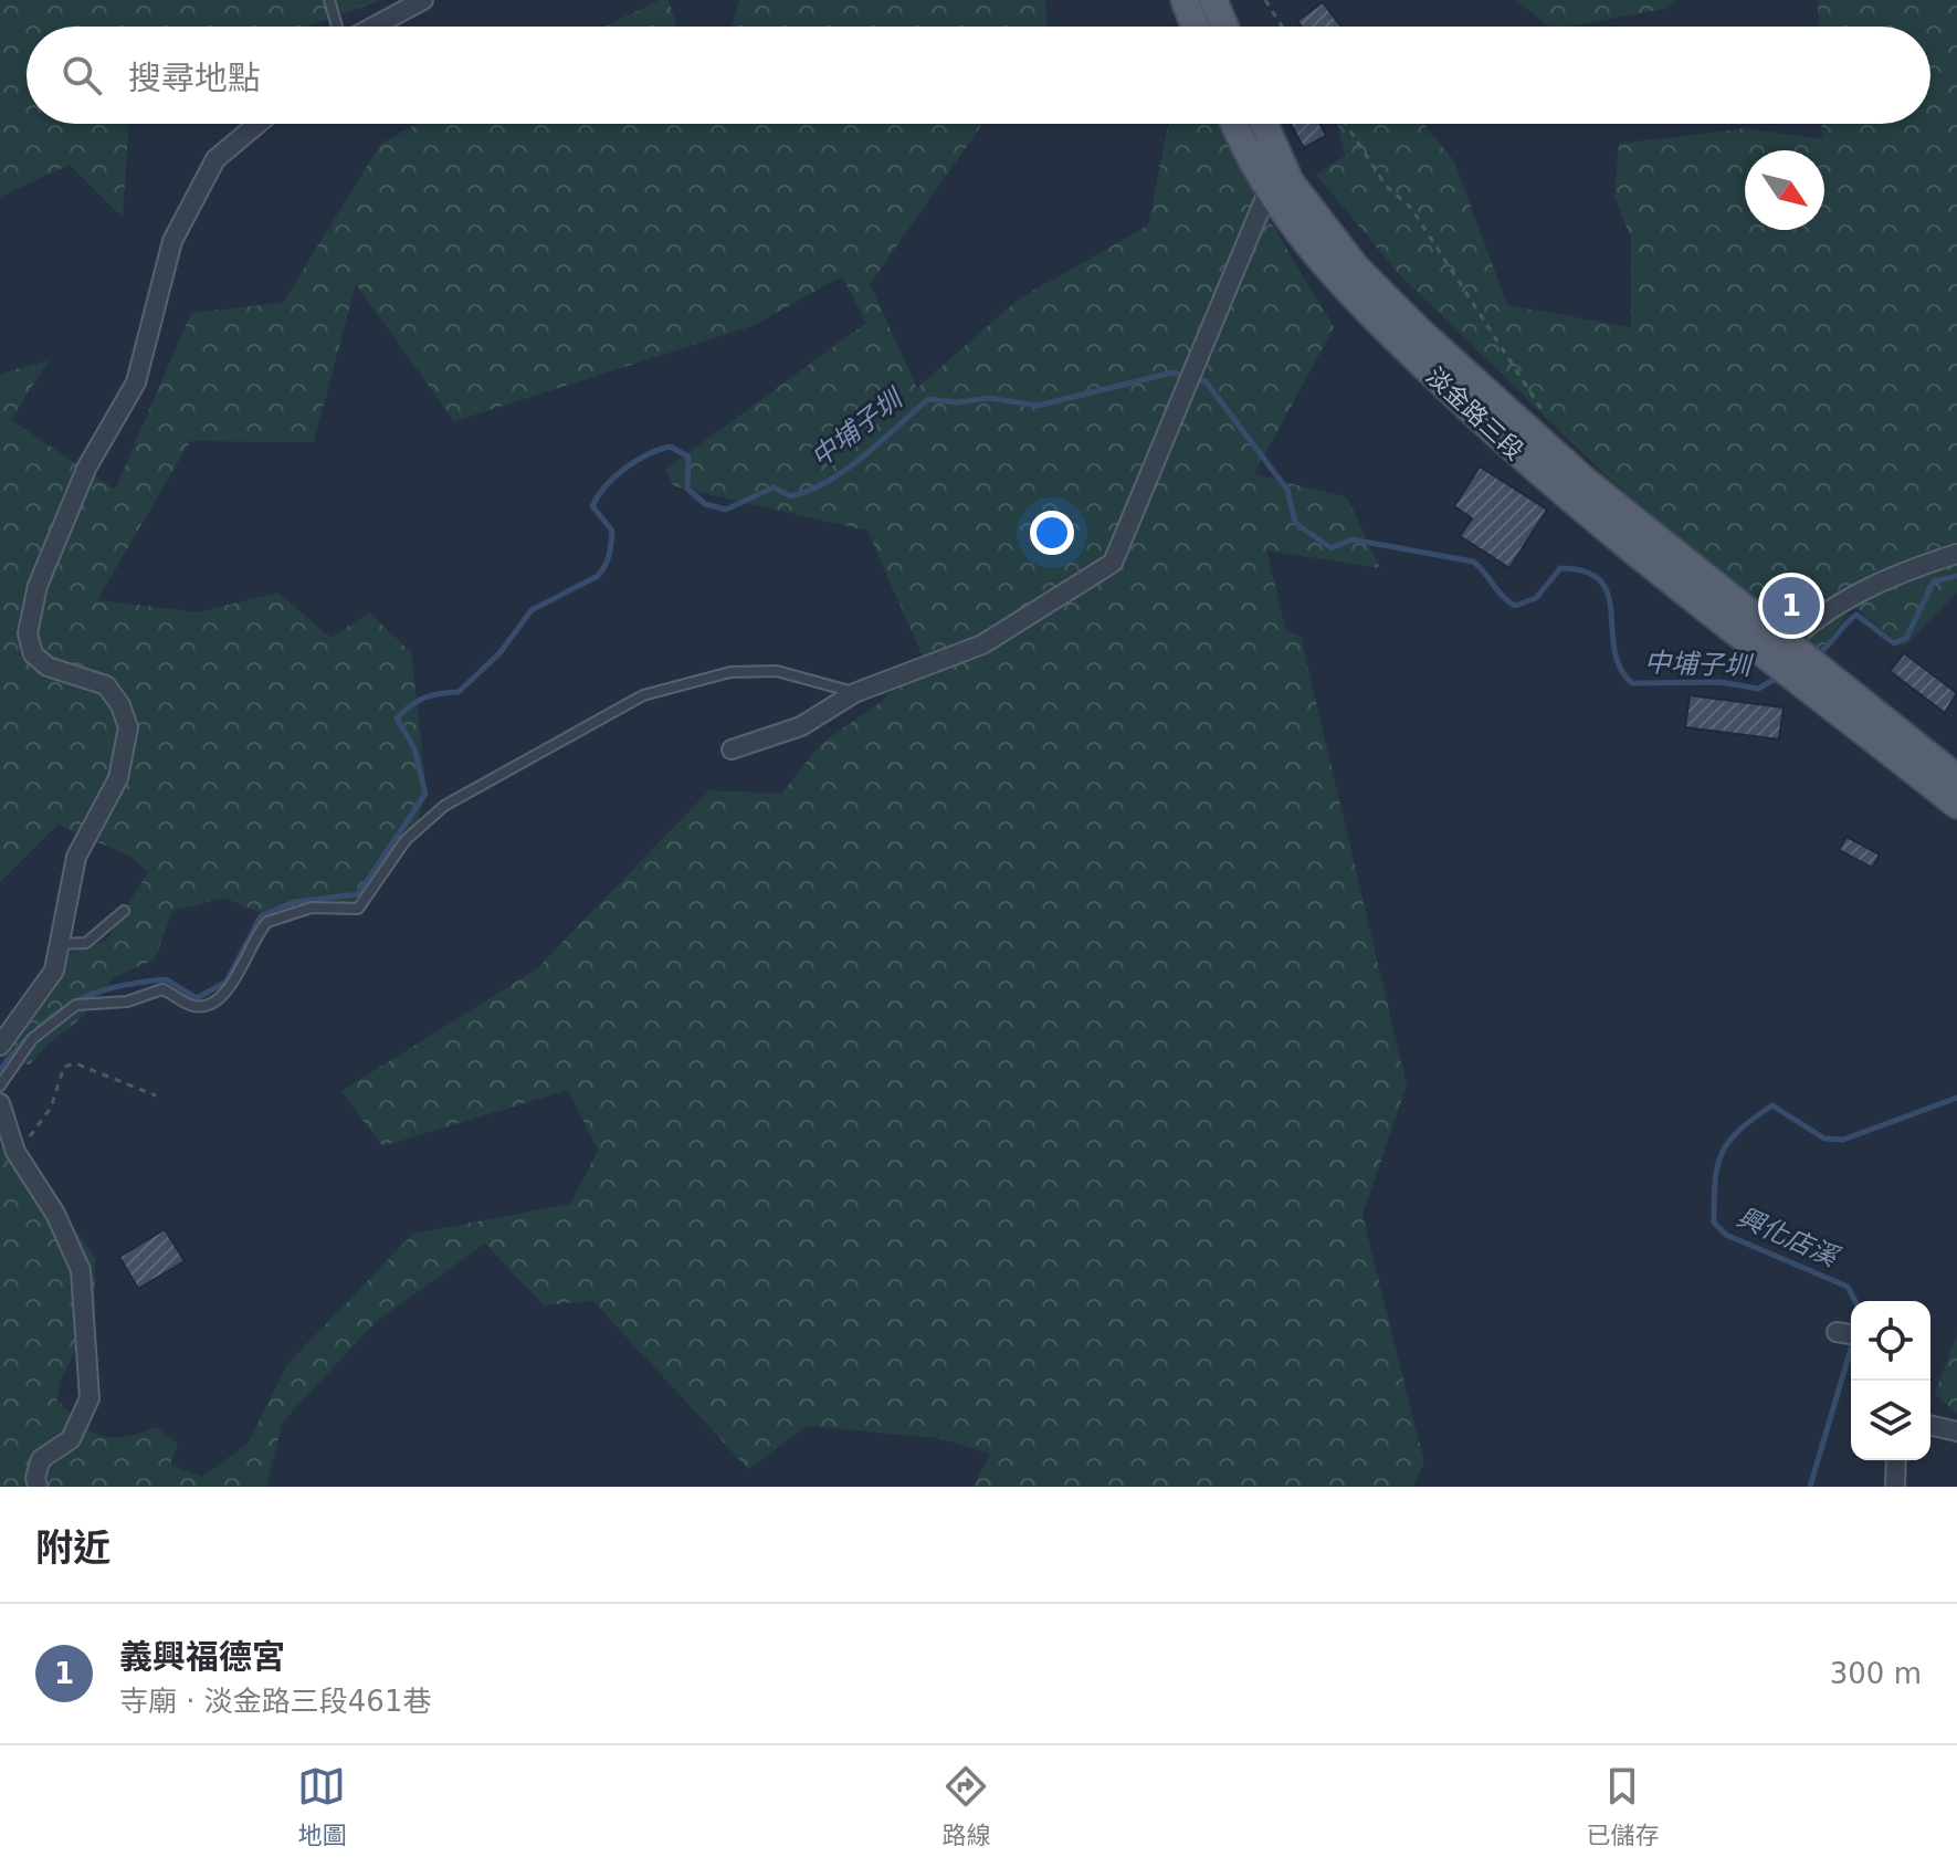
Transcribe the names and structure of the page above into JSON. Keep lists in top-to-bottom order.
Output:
{
  "streets": {
    "main road": ["淡金路三段"]
  },
  "water": ["中埔子圳", "興化店溪"],
  "north": "bottom right",
  "page": {
    "search": "搜尋地點",
    "pins": "1",
    "heading": "附近",
    "list": [
      {
        "mark": "1",
        "name": "義興福德宮",
        "note": "寺廟 · 淡金路三段461巷",
        "value": "300 m"
      }
    ],
    "nav": ["地圖", "路線", "已儲存"]
  }
}
